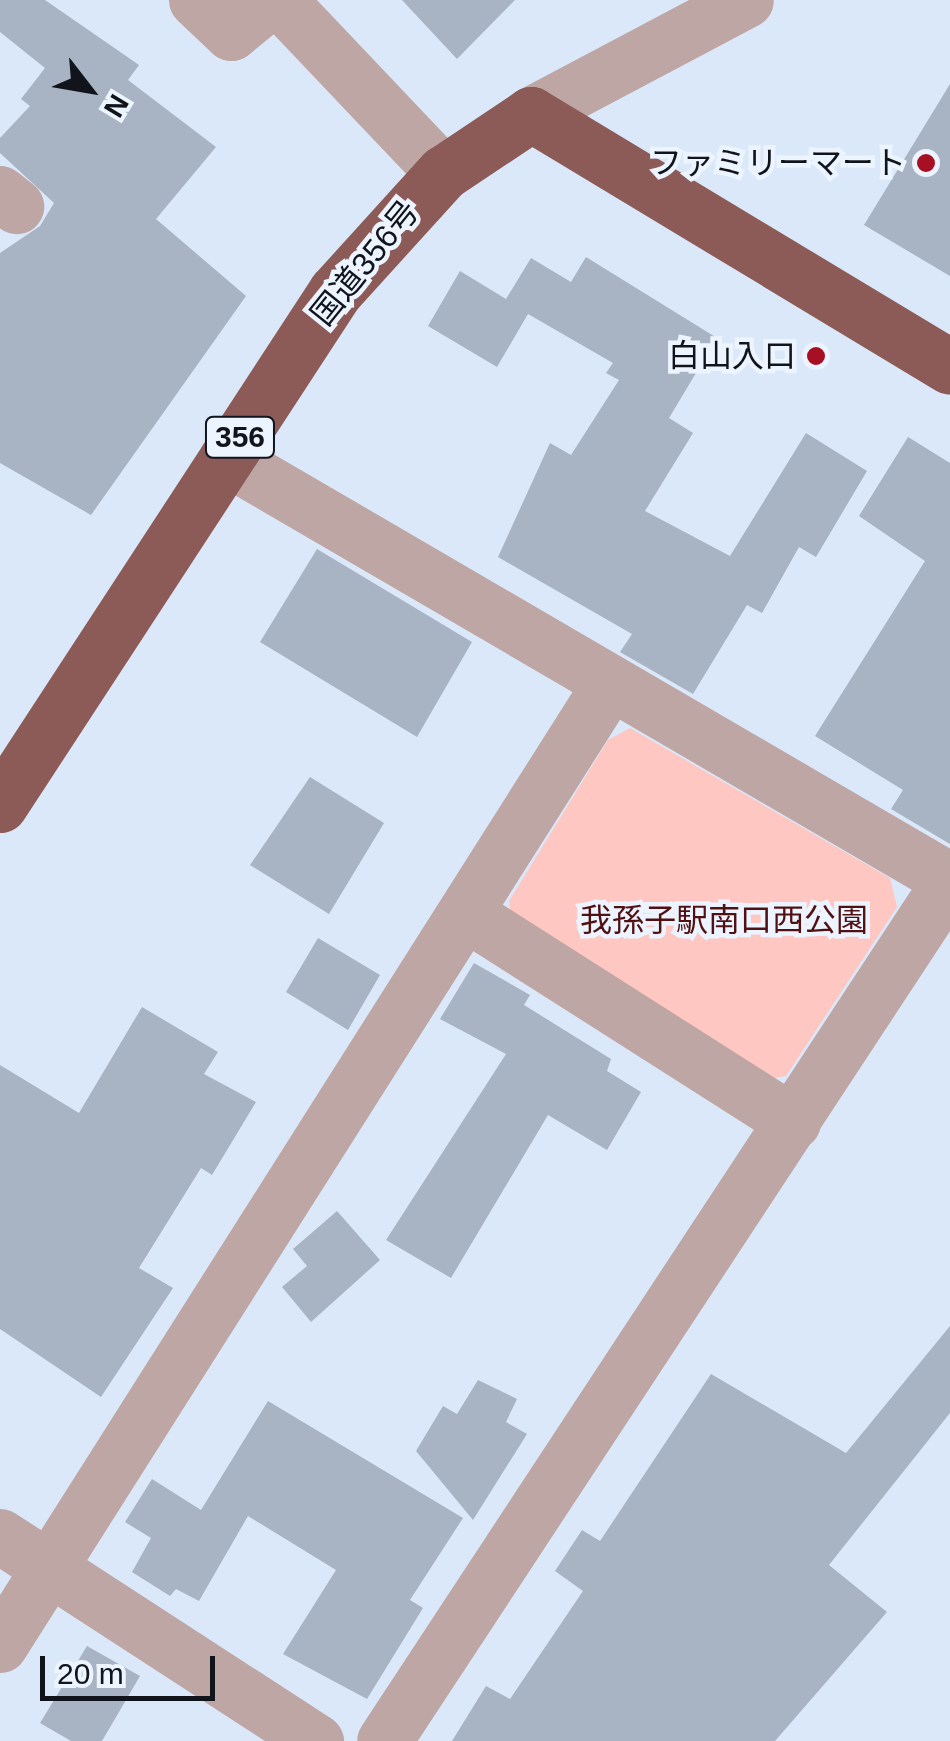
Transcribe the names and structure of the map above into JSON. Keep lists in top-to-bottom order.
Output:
{
  "streets": {
    "highway": ["国道356号", "356"]
  },
  "parks": ["我孫子駅南口西公園"],
  "places": ["ファミリーマート", "白山入口"],
  "scale_bar": "20 m",
  "north": "bottom right"
}
